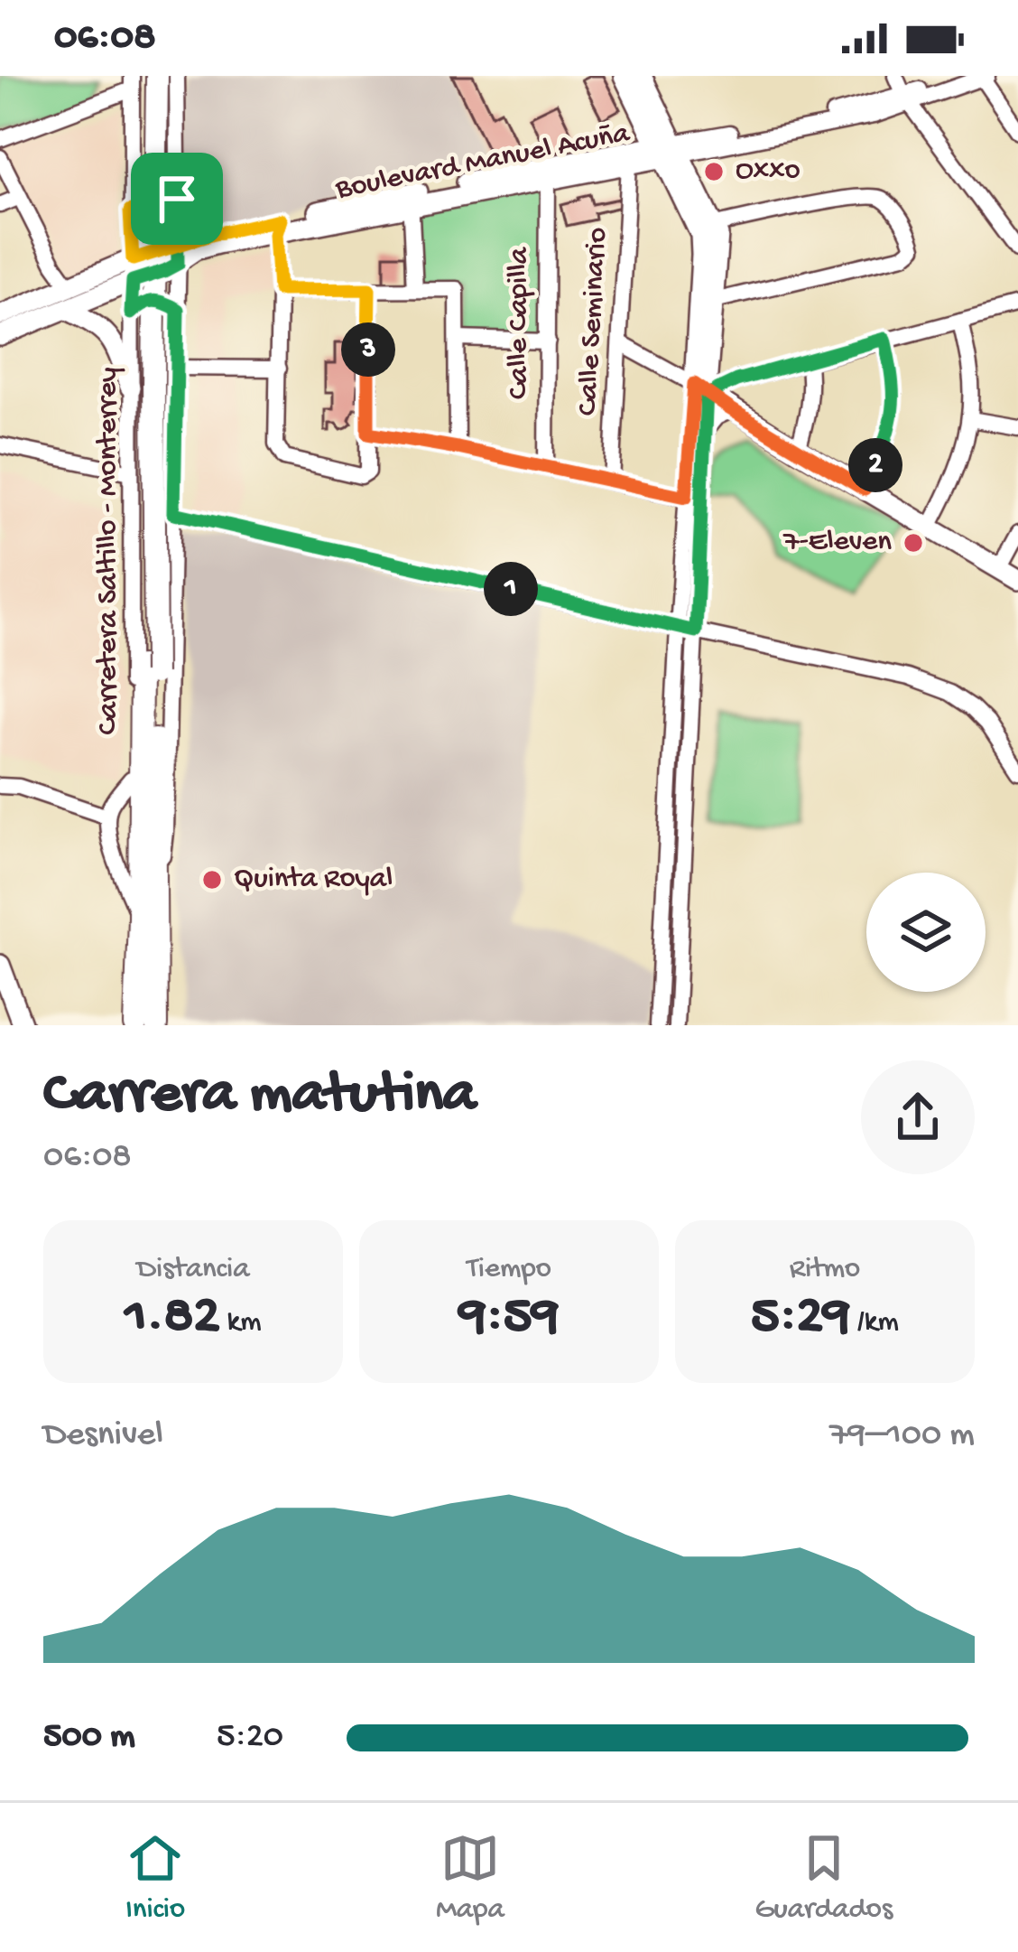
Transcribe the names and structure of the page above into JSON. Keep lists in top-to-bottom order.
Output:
{
  "streets": {
    "highway": ["Carretera Saltillo - Monterrey"],
    "main road": ["Boulevard Manuel Acuña"],
    "street": ["Calle Seminario", "Calle Capilla"]
  },
  "crossings": [
    ["Boulevard Manuel Acuña", "Calle Seminario"],
    ["Boulevard Manuel Acuña", "Calle Capilla"]
  ],
  "places": ["Oxxo", "7-Eleven", "Quinta Royal"],
  "page": {
    "status": "06:08",
    "pins": ["3", "2", "1"],
    "heading": ["Carrera matutina", "06:08"],
    "stats": [
      ["Distancia", "1.82 km"],
      ["Tiempo", "9:59"],
      ["Ritmo", "5:29 /km"]
    ],
    "chart": ["Desnivel", "79–100 m"],
    "list": [
      {
        "name": "500 m",
        "note": "5:20"
      }
    ],
    "tabs": ["Inicio", "Mapa", "Guardados"]
  }
}
